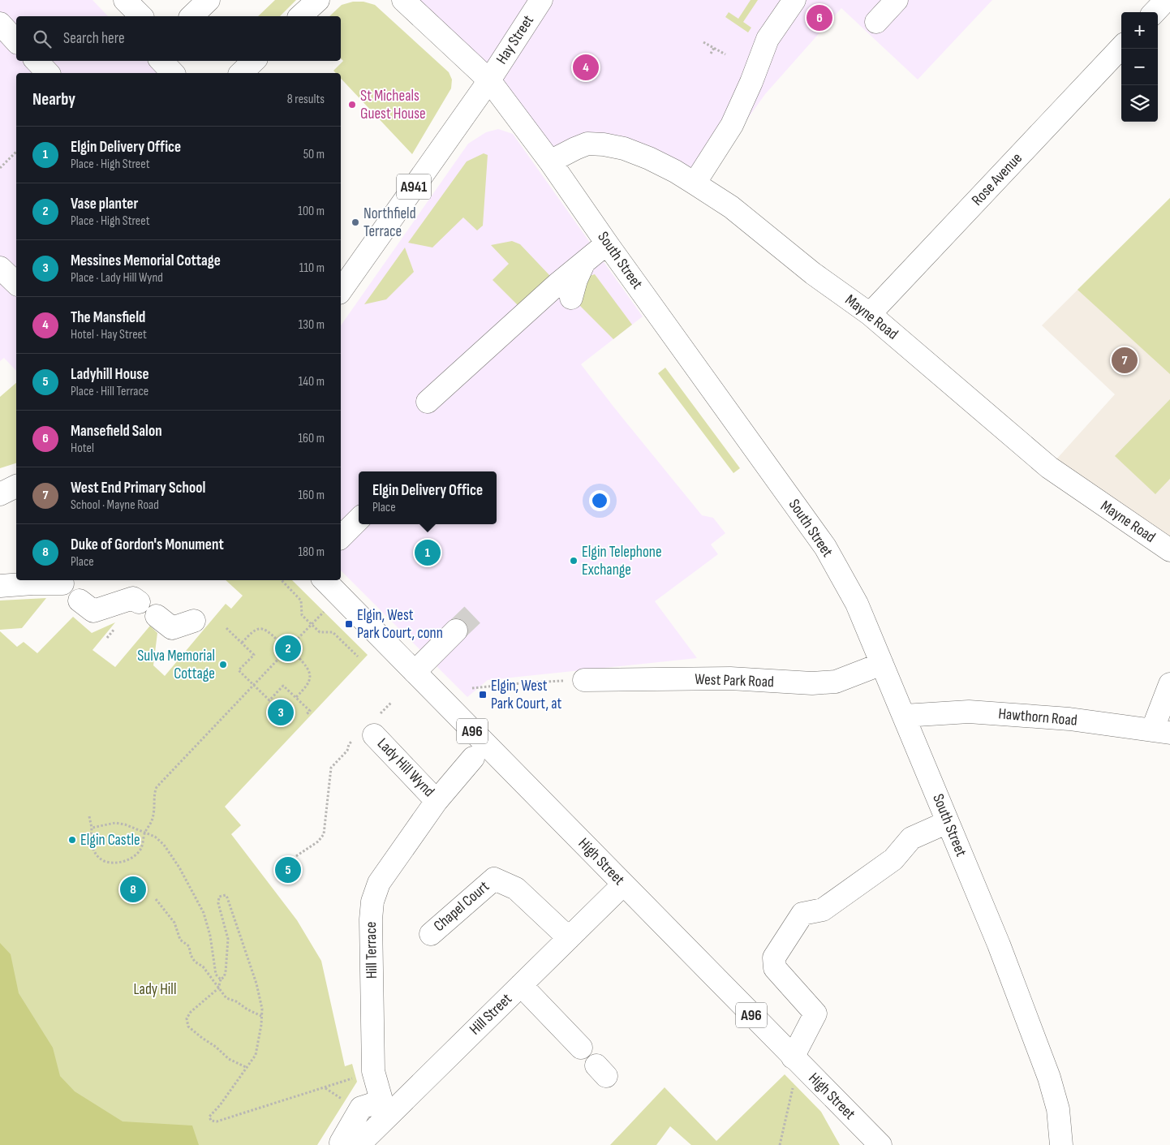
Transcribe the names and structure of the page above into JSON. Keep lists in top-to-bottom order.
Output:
{
  "streets": {
    "main road": [
      "Hay Street",
      "Rose Avenue",
      "A941",
      "South Street",
      "Mayne Road",
      "West Park Road",
      "Hawthorn Road",
      "A96",
      "Lady Hill Wynd",
      "High Street",
      "Chapel Court",
      "Hill Terrace",
      "Hill Street"
    ]
  },
  "crossings": [
    ["Hay Street", "A941"],
    ["Hay Street", "South Street"],
    ["Rose Avenue", "Mayne Road"],
    ["A941", "South Street"],
    ["South Street", "Mayne Road"],
    ["South Street", "West Park Road"],
    ["South Street", "Hawthorn Road"],
    ["Lady Hill Wynd", "Hill Terrace"],
    ["High Street", "Hill Street"],
    ["Chapel Court", "Hill Street"],
    ["Hill Terrace", "Hill Street"]
  ],
  "parks": ["Lady Hill"],
  "places": {
    "other": [
      "St Micheals Guest House",
      "Northfield Terrace",
      "Elgin Telephone Exchange",
      "Sulva Memorial Cottage",
      "Elgin Castle"
    ],
    "transit": ["Elgin, West Park Court, conn", "Elgin, West Park Court, at"]
  },
  "page": {
    "pins": [
      "6",
      "4",
      "7",
      "1",
      "2",
      "3",
      "5",
      "8"
    ],
    "map_buttons": ["+", "−"],
    "search": "Search here",
    "heading": ["Nearby", "8 results"],
    "list": [
      {
        "mark": "1",
        "name": "Elgin Delivery Office",
        "note": "Place · High Street",
        "value": "50 m"
      },
      {
        "mark": "2",
        "name": "Vase planter",
        "note": "Place · High Street",
        "value": "100 m"
      },
      {
        "mark": "3",
        "name": "Messines Memorial Cottage",
        "note": "Place · Lady Hill Wynd",
        "value": "110 m"
      },
      {
        "mark": "4",
        "name": "The Mansfield",
        "note": "Hotel · Hay Street",
        "value": "130 m"
      },
      {
        "mark": "5",
        "name": "Ladyhill House",
        "note": "Place · Hill Terrace",
        "value": "140 m"
      },
      {
        "mark": "6",
        "name": "Mansefield Salon",
        "note": "Hotel",
        "value": "160 m"
      },
      {
        "mark": "7",
        "name": "West End Primary School",
        "note": "School · Mayne Road",
        "value": "160 m"
      },
      {
        "mark": "8",
        "name": "Duke of Gordon's Monument",
        "note": "Place",
        "value": "180 m"
      }
    ],
    "popup": ["Elgin Delivery Office", "Place"]
  }
}
